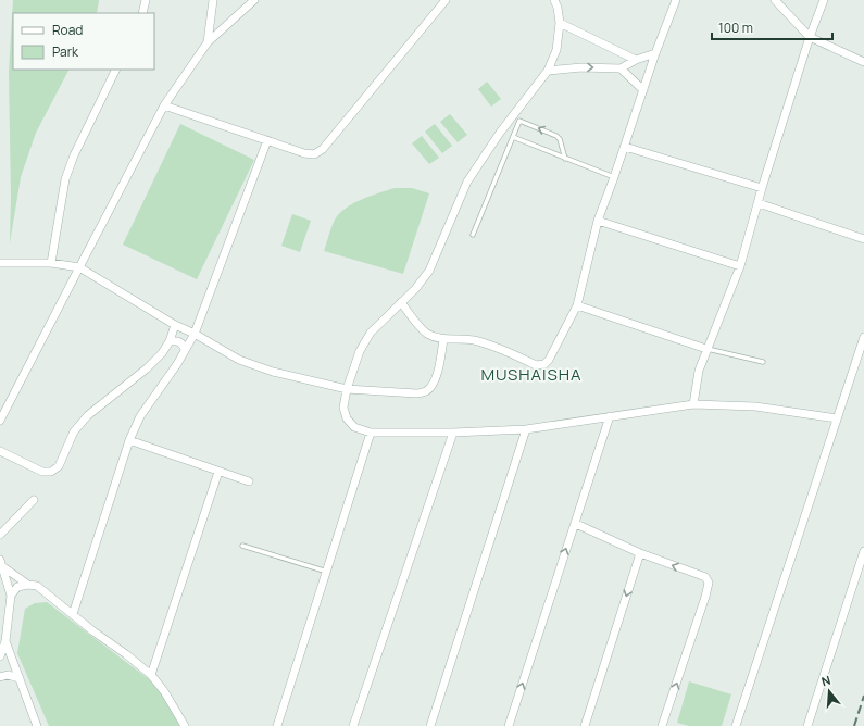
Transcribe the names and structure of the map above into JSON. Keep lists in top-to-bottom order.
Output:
{
  "districts": ["MUSHAISHA"],
  "legend": ["Road", "Park"],
  "scale_bar": "100 m",
  "north": "top"
}
